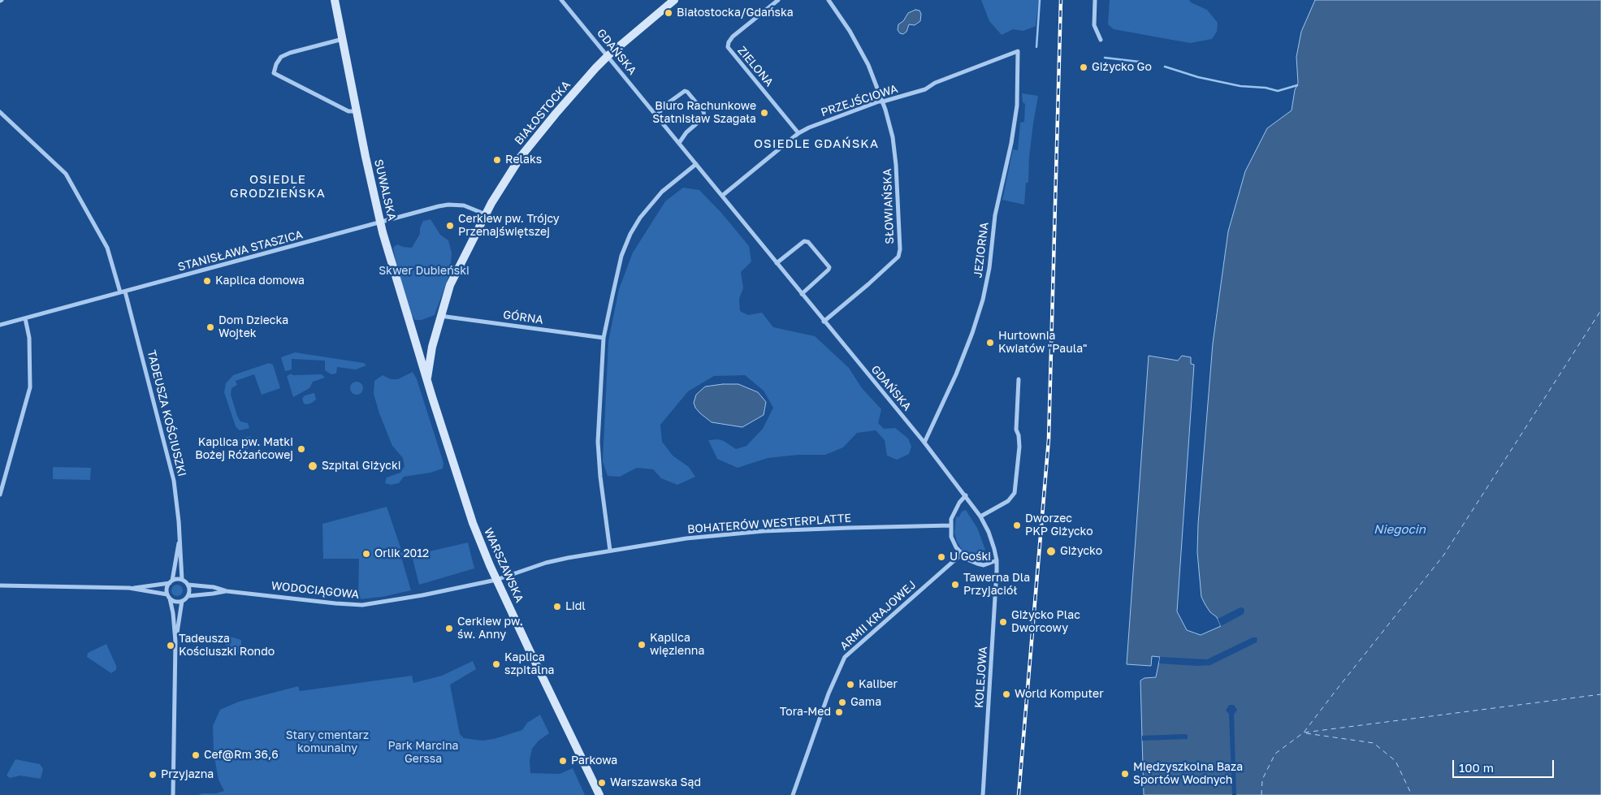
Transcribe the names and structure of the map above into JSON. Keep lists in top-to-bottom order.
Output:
{
  "streets": {
    "street": [
      "GDAŃSKA",
      "ZIELONA",
      "PRZEJŚCIOWA",
      "BIAŁOSTOCKA",
      "SUWALSKA",
      "SŁOWIAŃSKA",
      "JEZIORNA",
      "STANISŁAWA STASZICA",
      "GÓRNA",
      "TADEUSZA KOŚCIUSZKI",
      "BOHATERÓW WESTERPLATTE",
      "WARSZAWSKA",
      "WODOCIĄGOWA",
      "ARMII KRAJOWEJ",
      "KOLEJOWA"
    ]
  },
  "crossings": [
    ["GDAŃSKA", "PRZEJŚCIOWA"],
    ["GDAŃSKA", "BIAŁOSTOCKA"],
    ["GDAŃSKA", "SŁOWIAŃSKA"],
    ["GDAŃSKA", "JEZIORNA"],
    ["GDAŃSKA", "KOLEJOWA"],
    ["ZIELONA", "PRZEJŚCIOWA"],
    ["PRZEJŚCIOWA", "SŁOWIAŃSKA"],
    ["PRZEJŚCIOWA", "JEZIORNA"],
    ["BIAŁOSTOCKA", "SUWALSKA"],
    ["BIAŁOSTOCKA", "STANISŁAWA STASZICA"],
    ["BIAŁOSTOCKA", "GÓRNA"],
    ["BIAŁOSTOCKA", "WARSZAWSKA"],
    ["SUWALSKA", "STANISŁAWA STASZICA"],
    ["SUWALSKA", "WARSZAWSKA"],
    ["STANISŁAWA STASZICA", "TADEUSZA KOŚCIUSZKI"],
    ["TADEUSZA KOŚCIUSZKI", "WODOCIĄGOWA"],
    ["BOHATERÓW WESTERPLATTE", "WARSZAWSKA"],
    ["BOHATERÓW WESTERPLATTE", "WODOCIĄGOWA"],
    ["WARSZAWSKA", "WODOCIĄGOWA"]
  ],
  "districts": ["OSIEDLE GDAŃSKA", "OSIEDLE GRODZIEŃSKA"],
  "water": ["Niegocin"],
  "parks": ["Skwer Dubieński", "Stary cmentarz komunalny", "Park Marcina Gerssa"],
  "places": [
    "Białostocka/Gdańska",
    "Giżycko Go",
    "Biuro Rachunkowe Statnisław Szagała",
    "Relaks",
    "Cerkiew pw. Trójcy Przenajświętszej",
    "Kaplica domowa",
    "Dom Dziecka Wojtek",
    "Hurtownia Kwiatów \"Paula\"",
    "Kaplica pw. Matki Bożej Różańcowej",
    "Szpital Giżycki",
    "Dworzec PKP Giżycko",
    "Giżycko",
    "Orlik 2012",
    "U Gośki",
    "Tawerna Dla Przyjaciół",
    "Lidl",
    "Giżycko Plac Dworcowy",
    "Cerkiew pw. św. Anny",
    "Kaplica więzienna",
    "Tadeusza Kościuszki Rondo",
    "Kaplica szpitalna",
    "Kaliber",
    "World Komputer",
    "Gama",
    "Tora-Med",
    "Cef@Rm 36,6",
    "Parkowa",
    "Międzyszkolna Baza Sportów Wodnych",
    "Przyjazna",
    "Warszawska Sąd"
  ],
  "scale_bar": "100 m"
}
